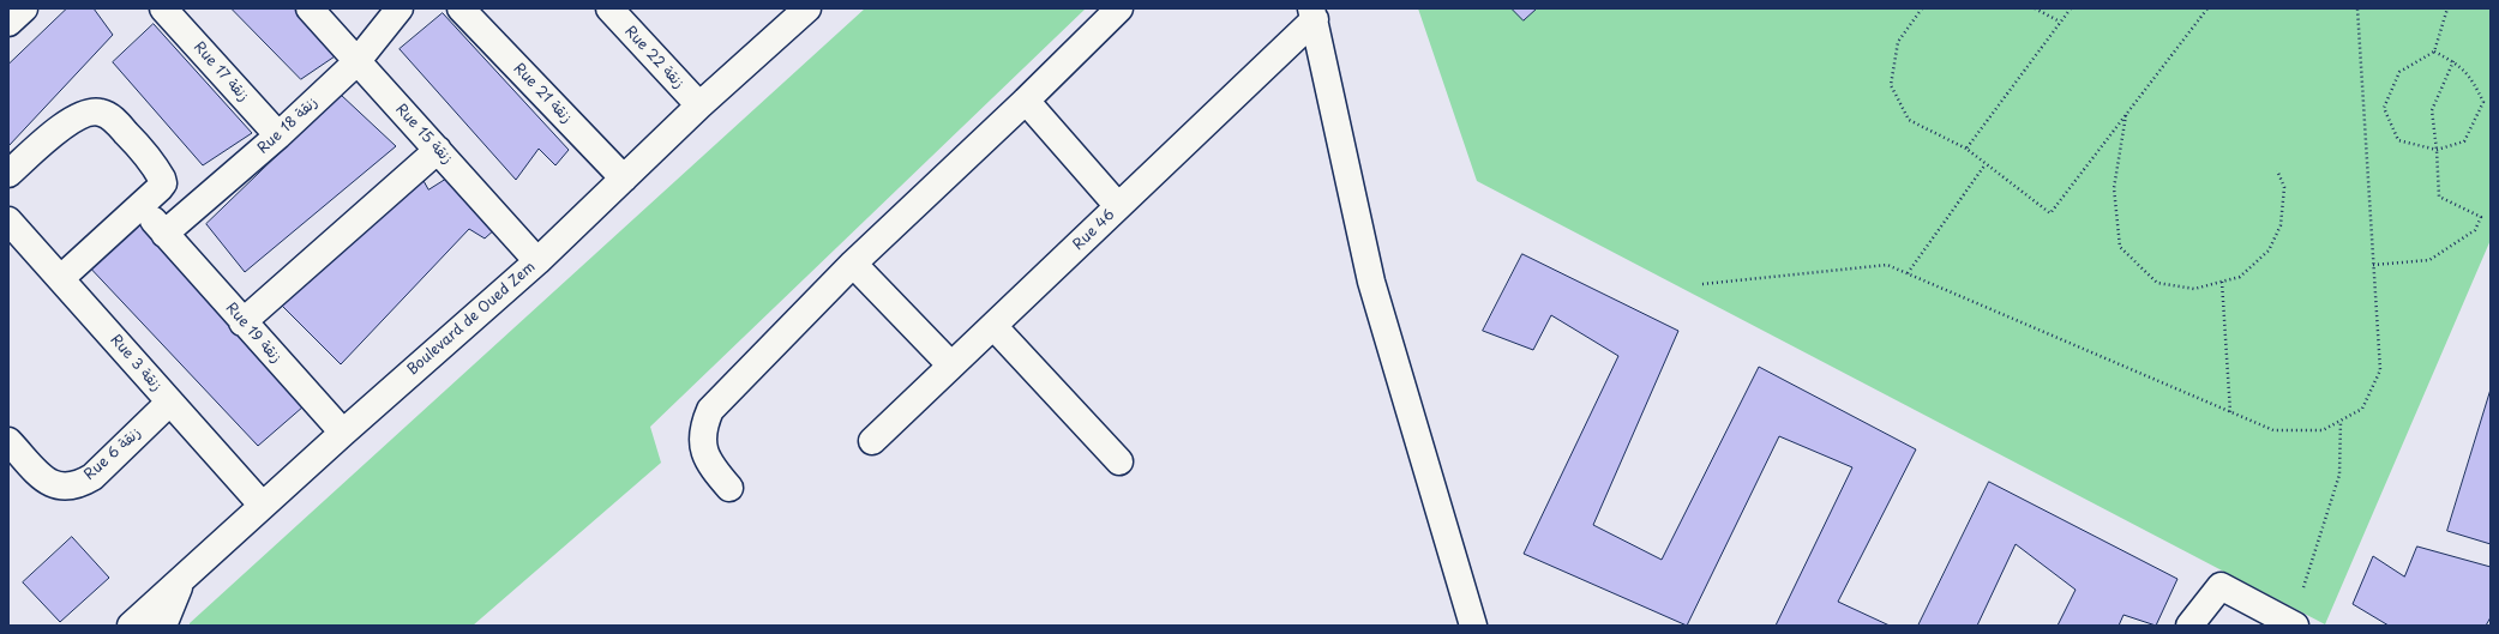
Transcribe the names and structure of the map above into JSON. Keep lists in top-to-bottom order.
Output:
{
  "streets": {
    "street": [
      "Rue 22 زنقة",
      "Rue 17 زنقة",
      "Rue 21 زنقة",
      "Rue 18 زنقة",
      "Rue 15 زنقة",
      "Rue 46",
      "Boulevard de Oued Zem",
      "Rue 19 زنقة",
      "Rue 3 زنقة",
      "Rue 6 زنقة"
    ]
  },
  "crossings": [
    ["Rue 22 زنقة", "Boulevard de Oued Zem"],
    ["Rue 17 زنقة", "Rue 18 زنقة"],
    ["Rue 21 زنقة", "Boulevard de Oued Zem"],
    ["Rue 18 زنقة", "Rue 15 زنقة"],
    ["Rue 18 زنقة", "Rue 19 زنقة"],
    ["Rue 15 زنقة", "Boulevard de Oued Zem"],
    ["Boulevard de Oued Zem", "Rue 19 زنقة"],
    ["Boulevard de Oued Zem", "Rue 3 زنقة"],
    ["Rue 3 زنقة", "Rue 6 زنقة"]
  ]
}
